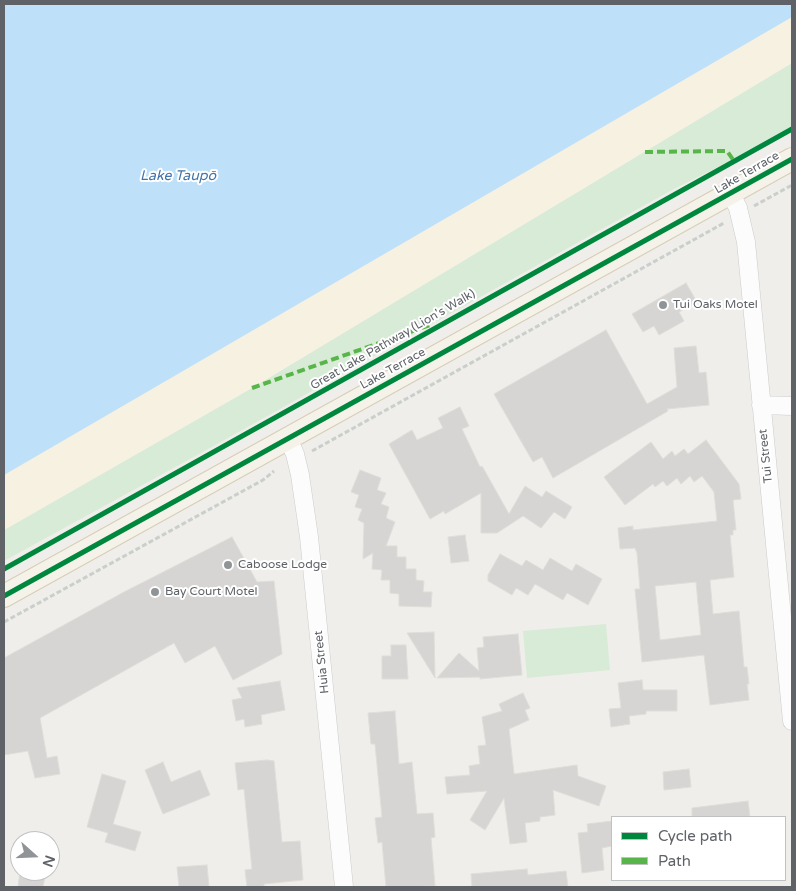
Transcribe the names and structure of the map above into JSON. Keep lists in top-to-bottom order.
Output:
{
  "streets": {
    "main road": ["Lake Terrace"],
    "street": ["Tui Street", "Huia Street"],
    "cycle path": ["Great Lake Pathway (Lion's Walk)"]
  },
  "crossings": [
    ["Lake Terrace", "Tui Street"],
    ["Lake Terrace", "Huia Street"]
  ],
  "water": ["Lake Taupō"],
  "places": ["Tui Oaks Motel", "Caboose Lodge", "Bay Court Motel"],
  "legend": ["Cycle path", "Path"],
  "north": "right"
}
